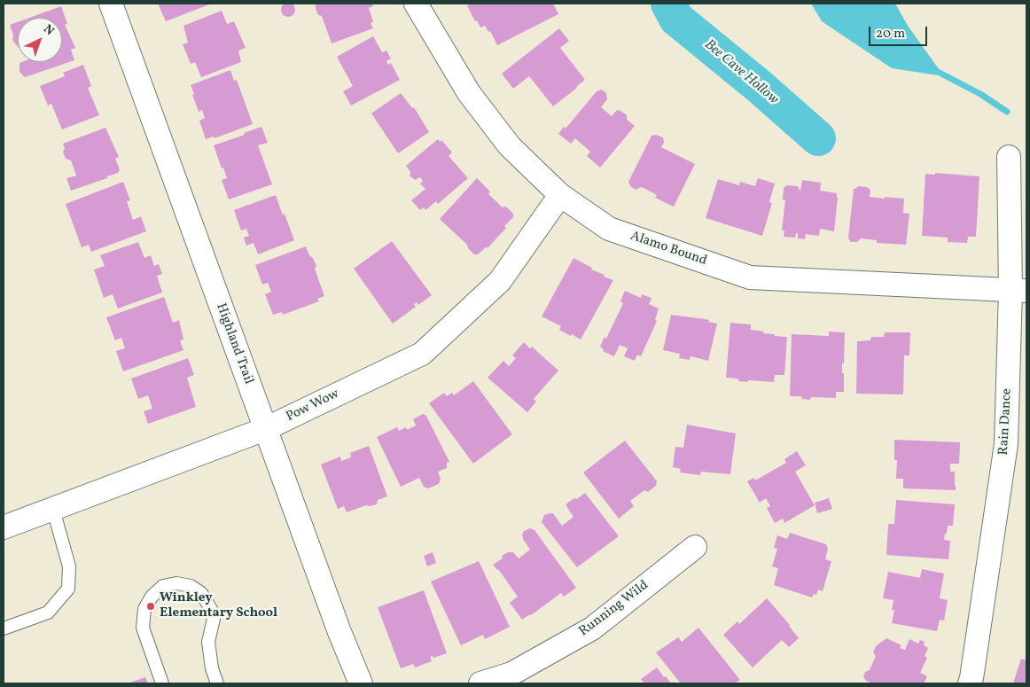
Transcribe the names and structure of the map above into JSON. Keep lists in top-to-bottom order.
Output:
{
  "streets": {
    "street": [
      "Alamo Bound",
      "Highland Trail",
      "Pow Wow",
      "Rain Dance",
      "Running Wild"
    ]
  },
  "crossings": [
    ["Alamo Bound", "Pow Wow"],
    ["Alamo Bound", "Rain Dance"],
    ["Highland Trail", "Pow Wow"]
  ],
  "water": ["Bee Cave Hollow"],
  "places": ["Winkley Elementary School"],
  "scale_bar": "20 m",
  "north": "top right"
}
